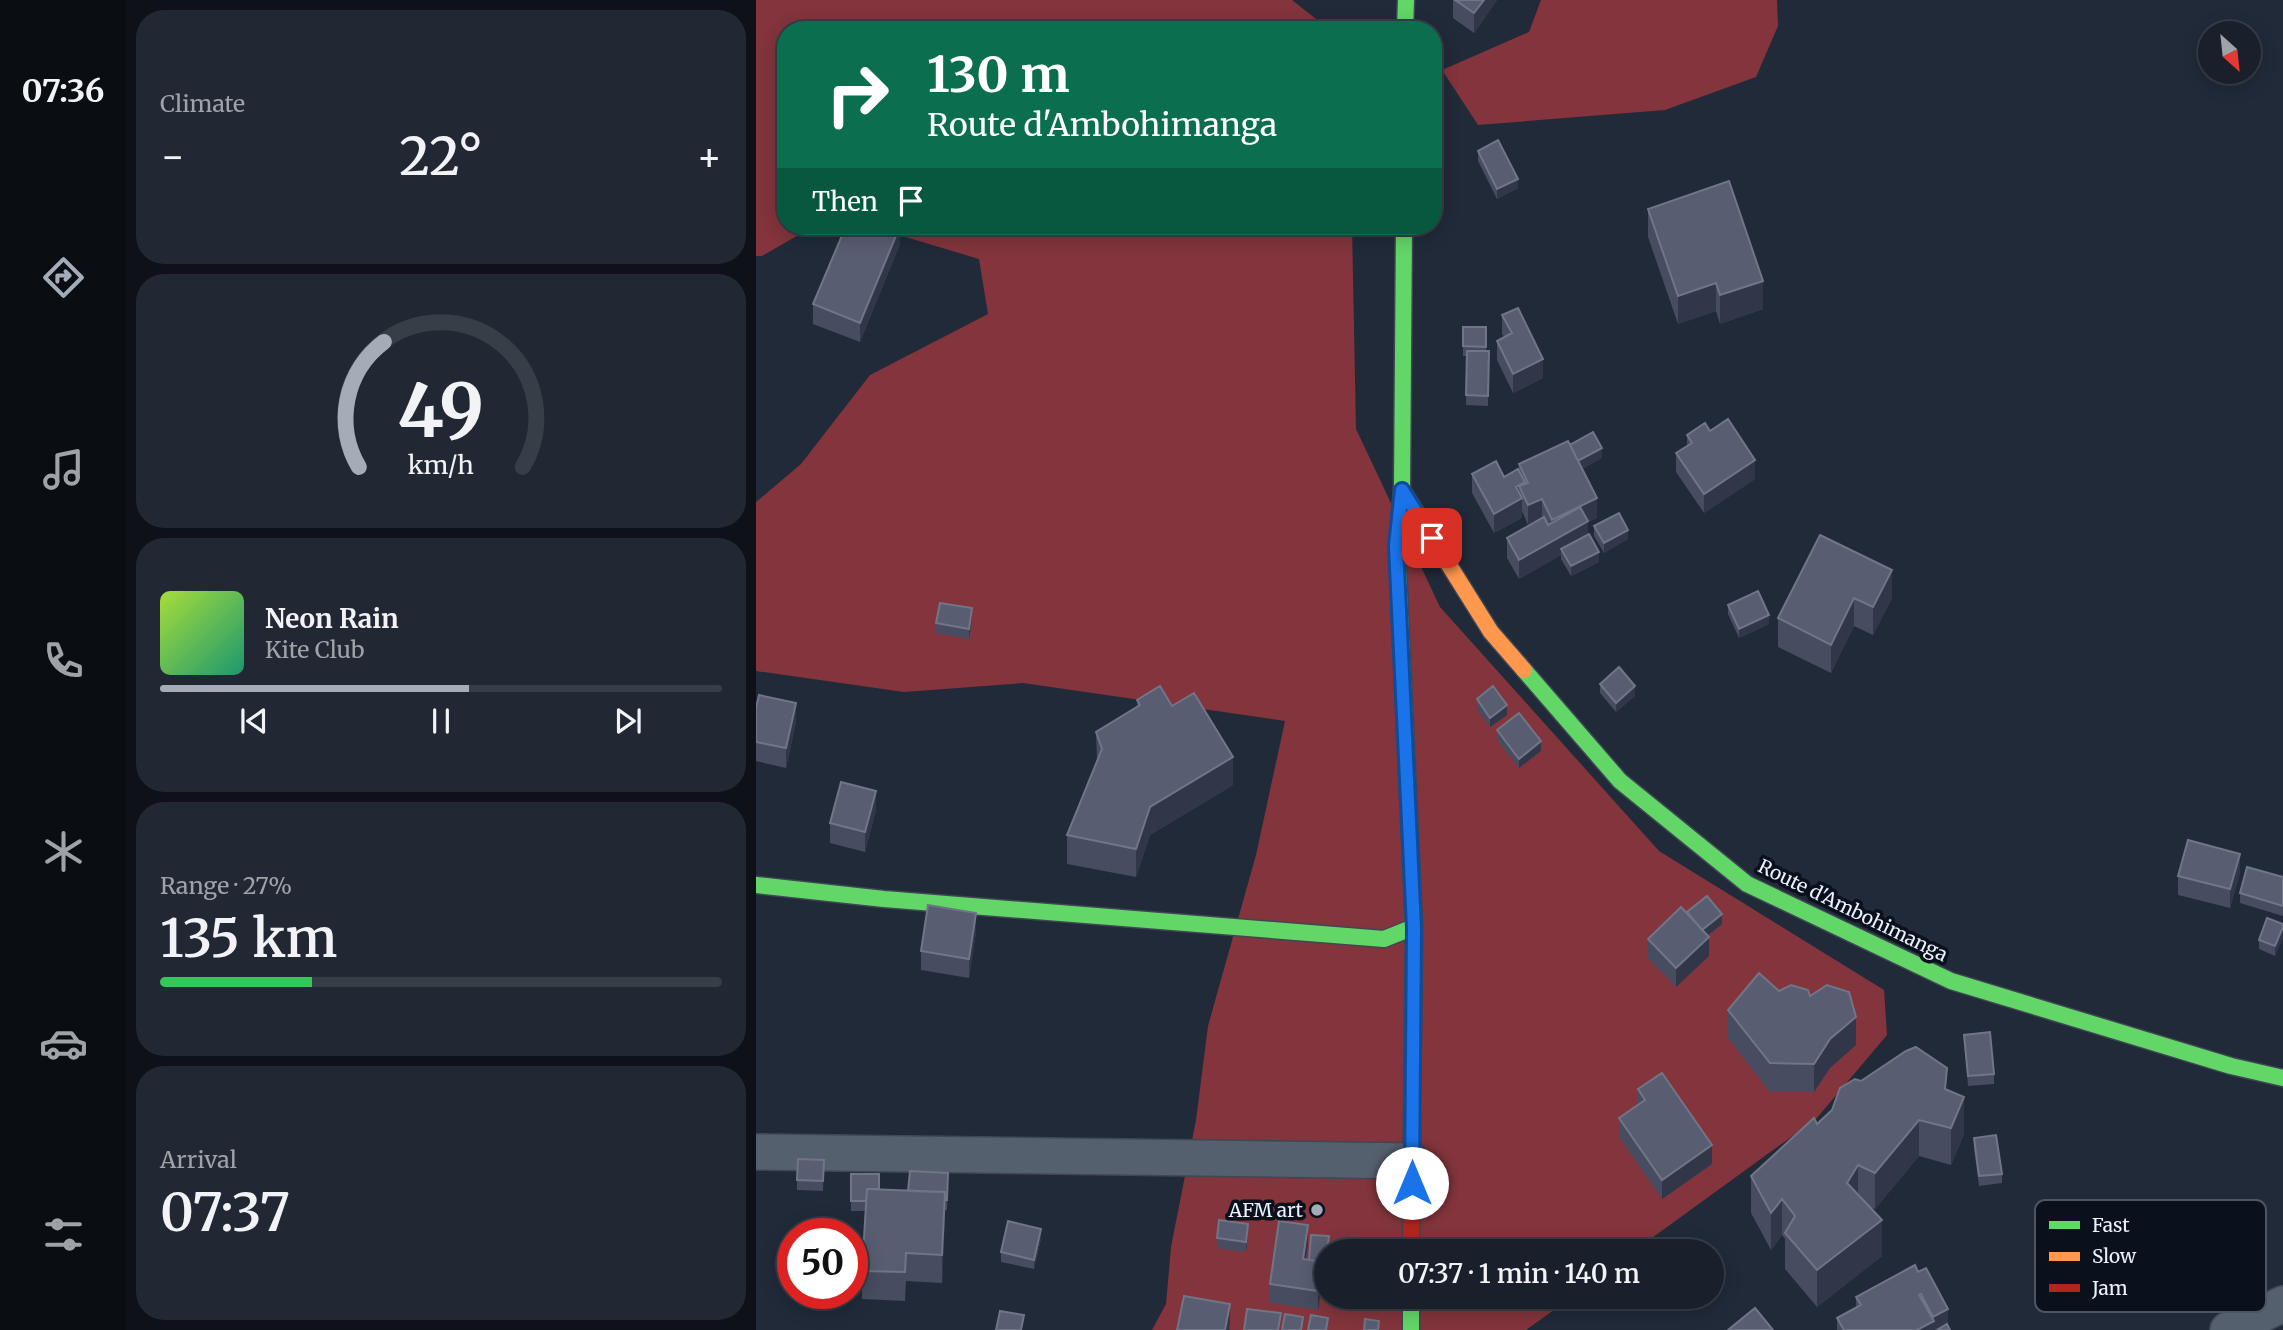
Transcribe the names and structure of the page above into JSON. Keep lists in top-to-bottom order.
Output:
{
  "streets": {
    "street": ["Route d'Ambohimanga"]
  },
  "places": ["AFM art"],
  "legend": ["Fast", "Slow", "Jam"],
  "north": "bottom right",
  "page": {
    "tabs": "07:36",
    "tile": [
      "Climate",
      ["Range · 27%", "135 km"],
      ["Arrival", "07:37"]
    ],
    "turn": ["130 m", "Route d'Ambohimanga"],
    "heat": ["−", "22°", "+"],
    "then": "Then",
    "song": ["Neon Rain", "Kite Club"],
    "limit": "50",
    "trip": "07:37 · 1 min · 140 m",
    "gauge": ["49", "km/h"]
  }
}
